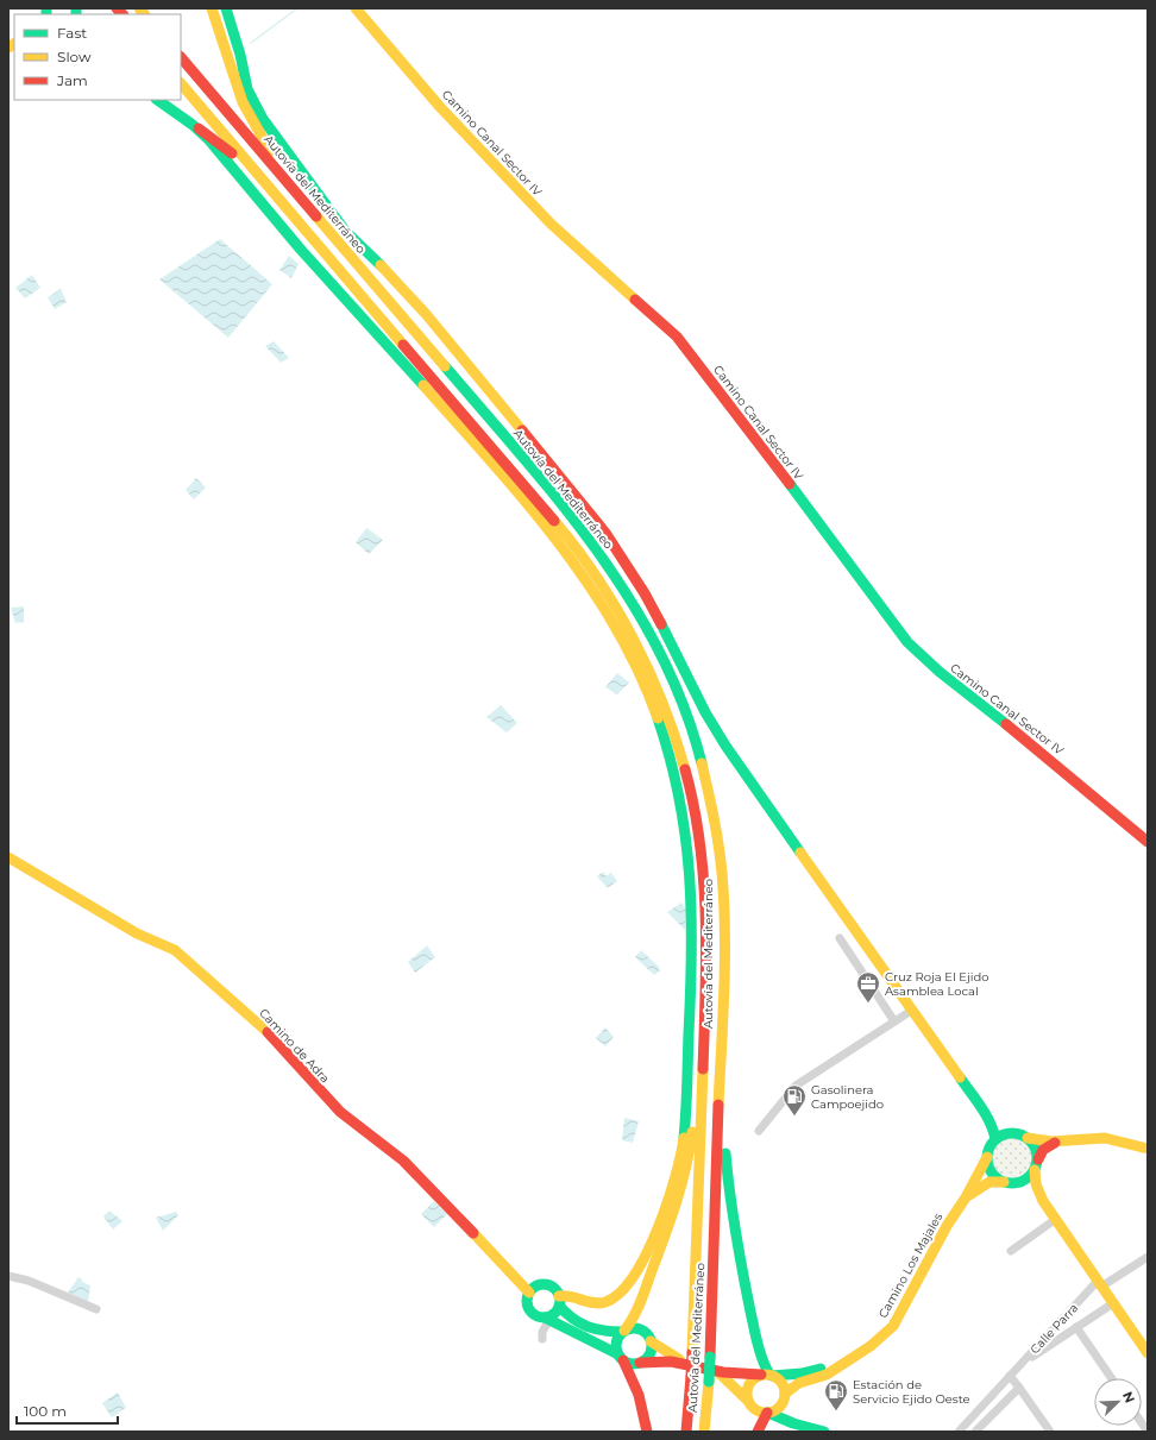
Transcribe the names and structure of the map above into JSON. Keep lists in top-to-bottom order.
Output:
{
  "streets": {
    "main road": [
      "Camino Canal Sector IV",
      "Autovía del Mediterráneo",
      "Camino de Adra",
      "Camino Los Majales"
    ],
    "street": ["Calle Parra"]
  },
  "places": {
    "office": ["Cruz Roja El Ejido Asamblea Local"],
    "fuel station": ["Gasolinera Campoejido", "Estación de Servicio Ejido Oeste"]
  },
  "legend": ["Fast", "Slow", "Jam"],
  "scale_bar": "100 m",
  "north": "top right"
}
